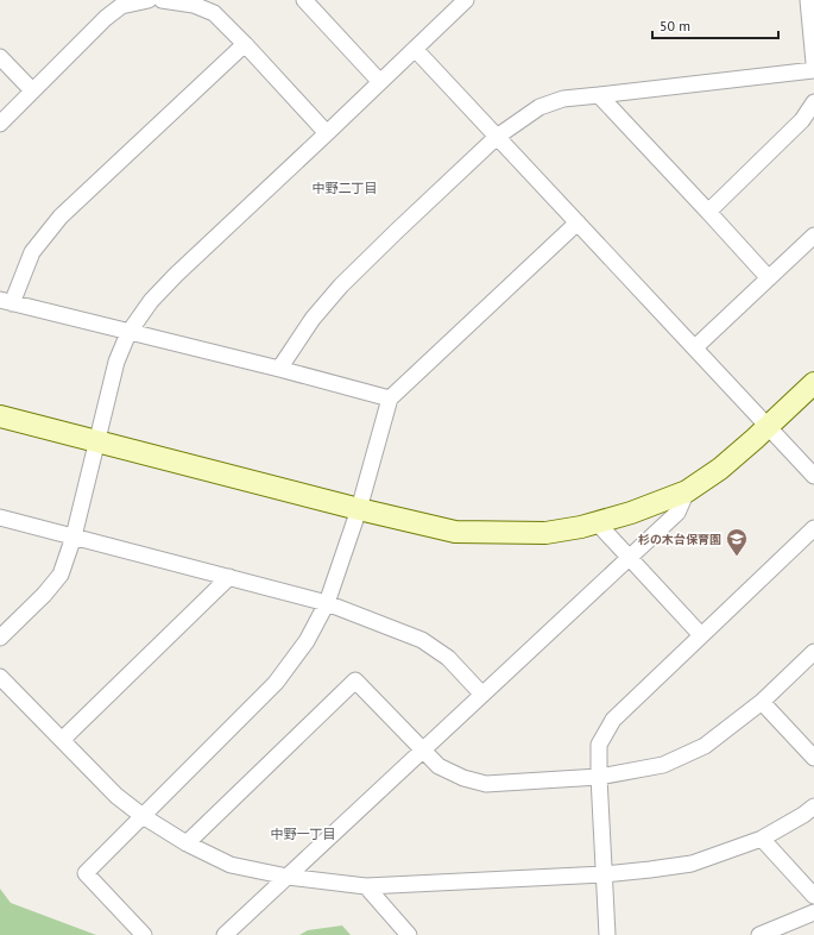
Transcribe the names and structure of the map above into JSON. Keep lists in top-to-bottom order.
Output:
{
  "districts": ["中野二丁目", "中野一丁目"],
  "places": {
    "school or university": ["杉の木台保育園"]
  },
  "scale_bar": "50 m"
}
